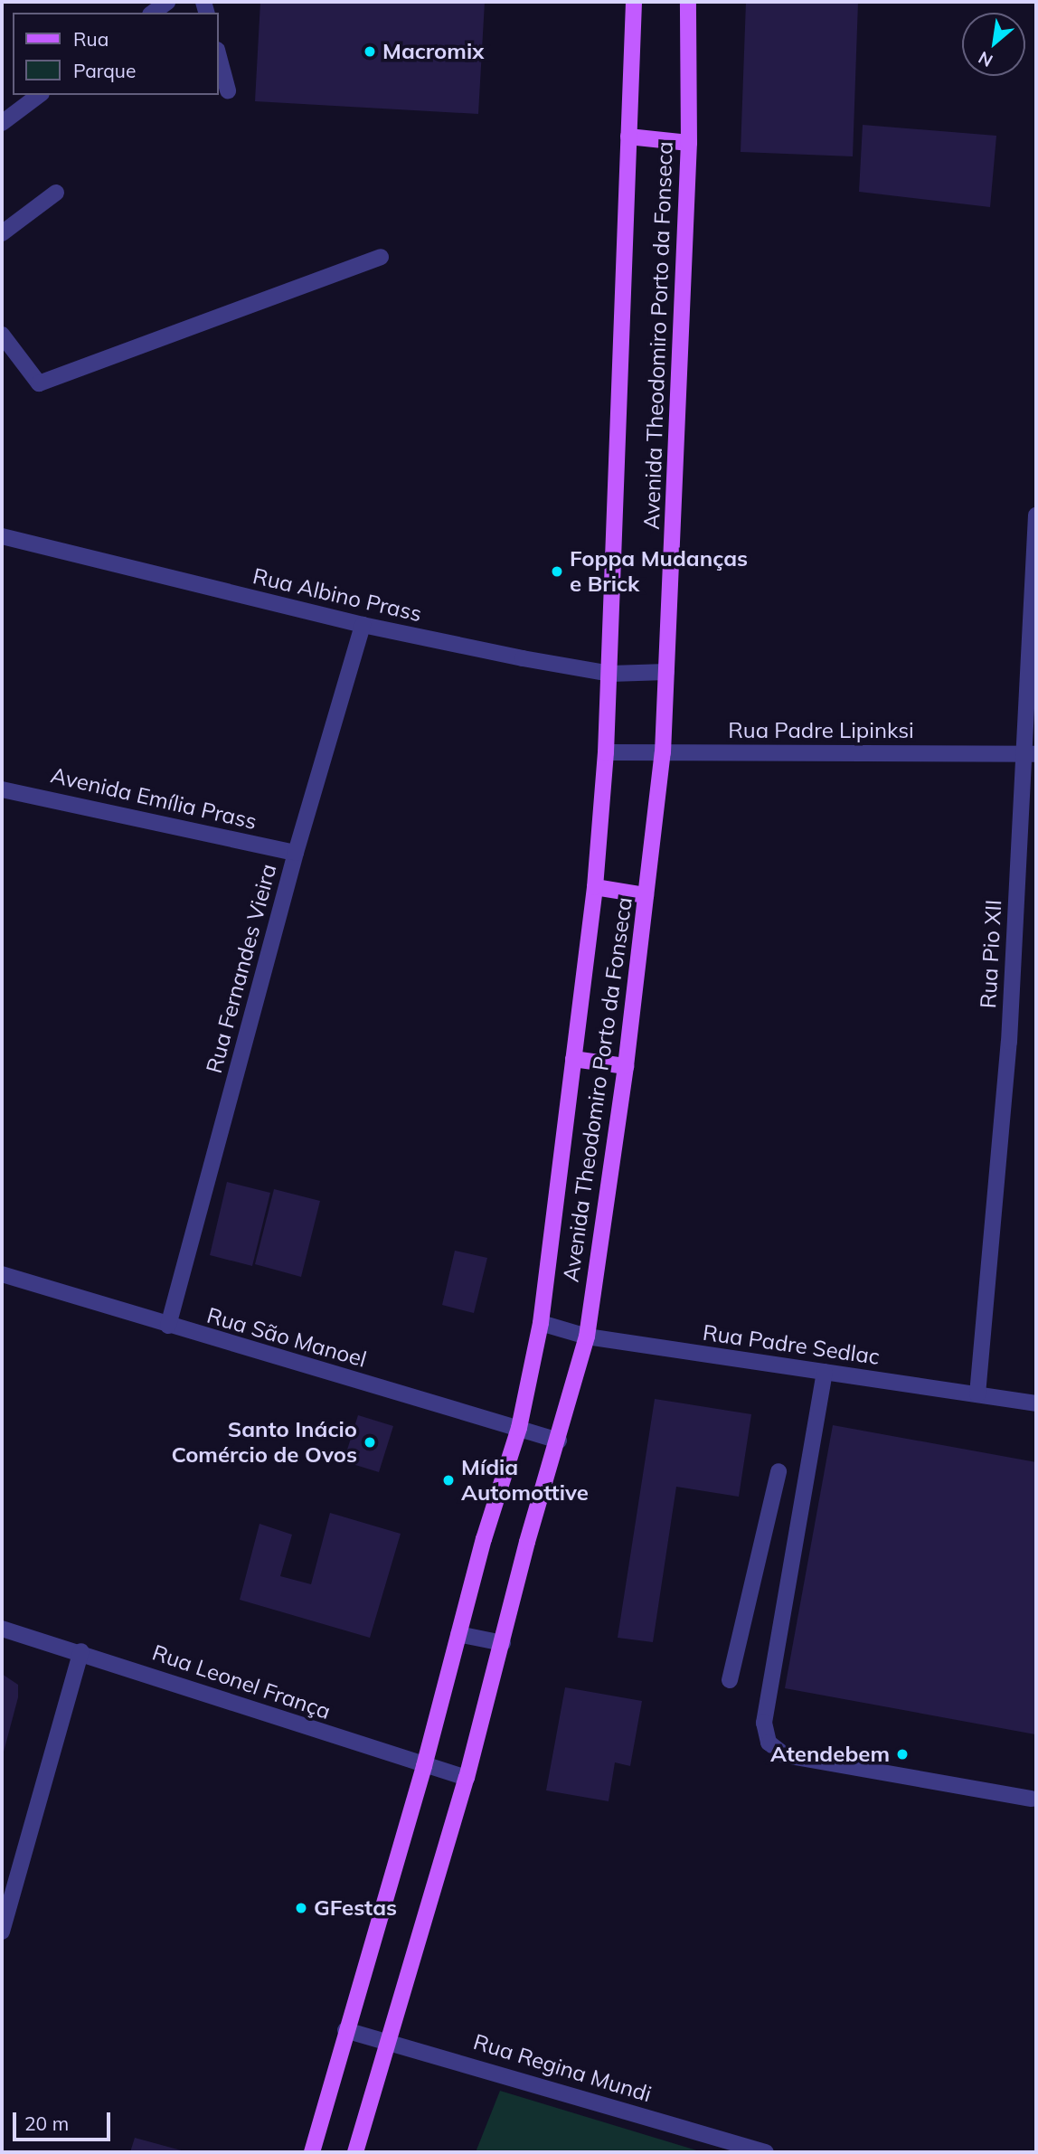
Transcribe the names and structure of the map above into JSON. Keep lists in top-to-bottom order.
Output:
{
  "streets": {
    "main road": ["Avenida Theodomiro Porto da Fonseca"],
    "street": [
      "Rua Albino Prass",
      "Rua Padre Lipinksi",
      "Avenida Emília Prass",
      "Rua Pio XII",
      "Rua Fernandes Vieira",
      "Rua São Manoel",
      "Rua Padre Sedlac",
      "Rua Leonel França",
      "Rua Regina Mundi"
    ]
  },
  "crossings": [
    ["Avenida Theodomiro Porto da Fonseca", "Rua Albino Prass"],
    ["Avenida Theodomiro Porto da Fonseca", "Rua Padre Lipinksi"],
    ["Avenida Theodomiro Porto da Fonseca", "Rua São Manoel"],
    ["Avenida Theodomiro Porto da Fonseca", "Rua Padre Sedlac"],
    ["Avenida Theodomiro Porto da Fonseca", "Rua Leonel França"],
    ["Avenida Theodomiro Porto da Fonseca", "Rua Regina Mundi"],
    ["Rua Albino Prass", "Rua Fernandes Vieira"],
    ["Rua Padre Lipinksi", "Rua Pio XII"],
    ["Avenida Emília Prass", "Rua Fernandes Vieira"],
    ["Rua Pio XII", "Rua Padre Sedlac"],
    ["Rua Fernandes Vieira", "Rua São Manoel"]
  ],
  "places": [
    "Macromix",
    "Foppa Mudanças e Brick",
    "Santo Inácio Comércio de Ovos",
    "Mídia Automottive",
    "Atendebem",
    "GFestas"
  ],
  "legend": ["Rua", "Parque"],
  "scale_bar": "20 m",
  "north": "bottom left"
}
